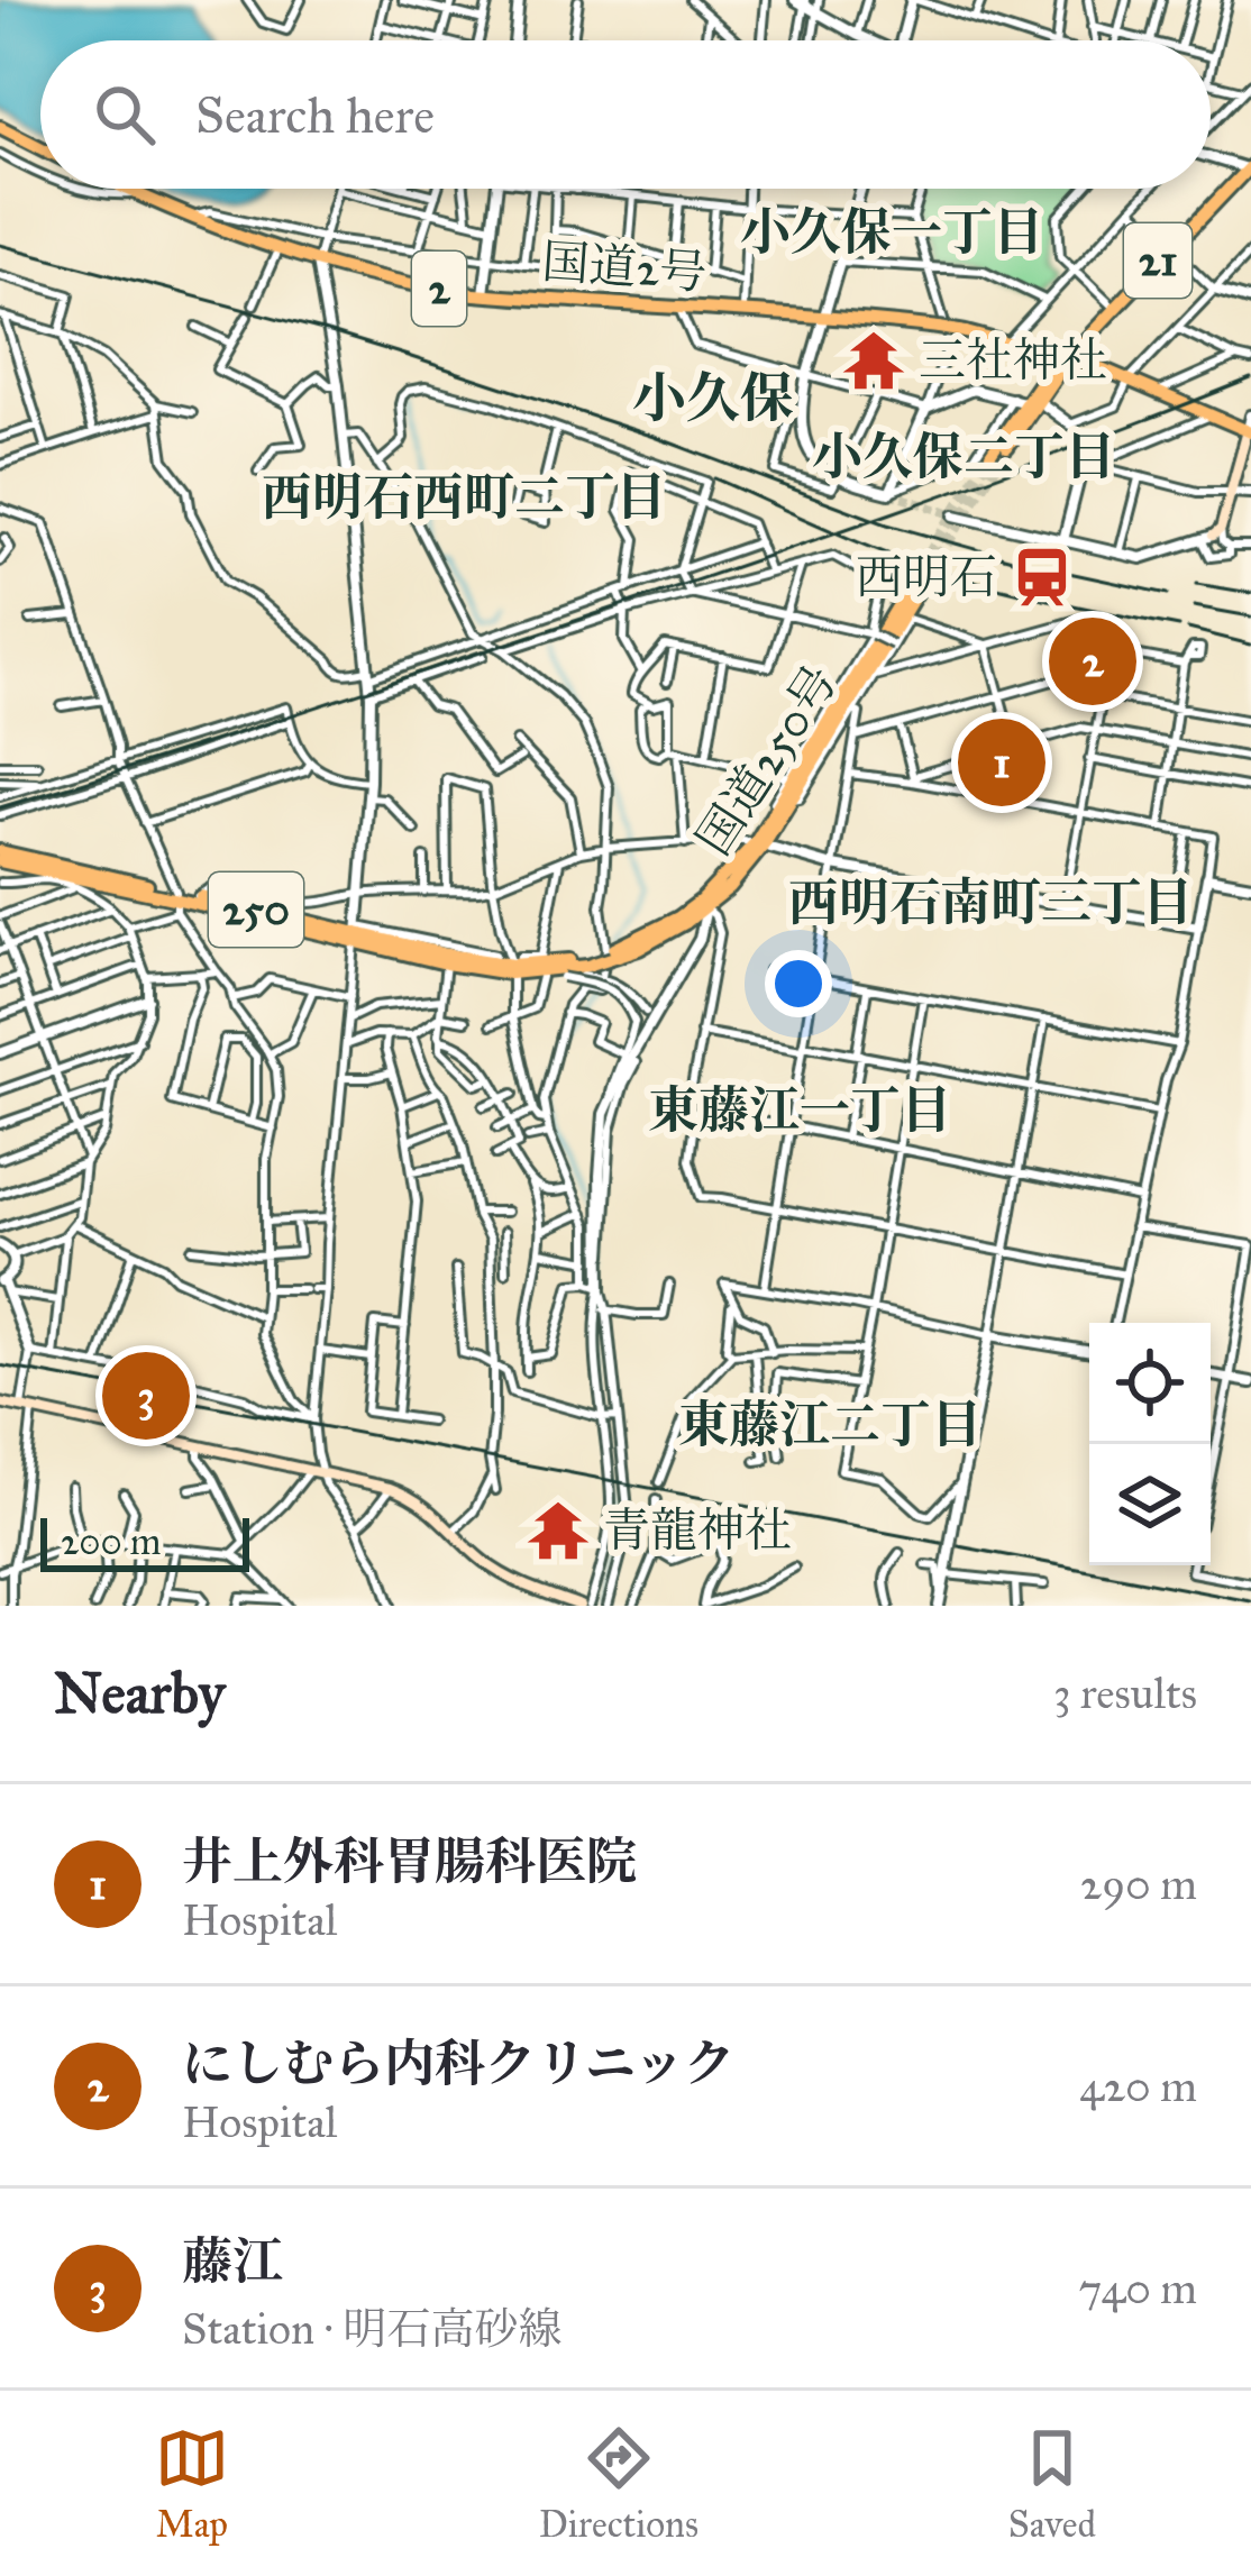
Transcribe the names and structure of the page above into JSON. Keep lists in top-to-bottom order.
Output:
{
  "streets": {
    "main road": [
      "21",
      "国道2号",
      "2",
      "国道250号",
      "250"
    ]
  },
  "crossings": [
    ["21", "国道2号"]
  ],
  "districts": [
    "小久保一丁目",
    "小久保",
    "小久保二丁目",
    "西明石西町二丁目",
    "西明石南町三丁目",
    "東藤江一丁目",
    "東藤江二丁目"
  ],
  "places": {
    "temple": ["三社神社", "青龍神社"],
    "station": ["西明石"]
  },
  "scale_bar": "200 m",
  "page": {
    "search": "Search here",
    "pins": ["2", "1", "3"],
    "scale": "200 m",
    "heading": ["Nearby", "3 results"],
    "list": [
      {
        "mark": "1",
        "name": "井上外科胃腸科医院",
        "note": "Hospital",
        "value": "290 m"
      },
      {
        "mark": "2",
        "name": "にしむら内科クリニック",
        "note": "Hospital",
        "value": "420 m"
      },
      {
        "mark": "3",
        "name": "藤江",
        "note": "Station · 明石高砂線",
        "value": "740 m"
      }
    ],
    "nav": ["Map", "Directions", "Saved"]
  }
}
